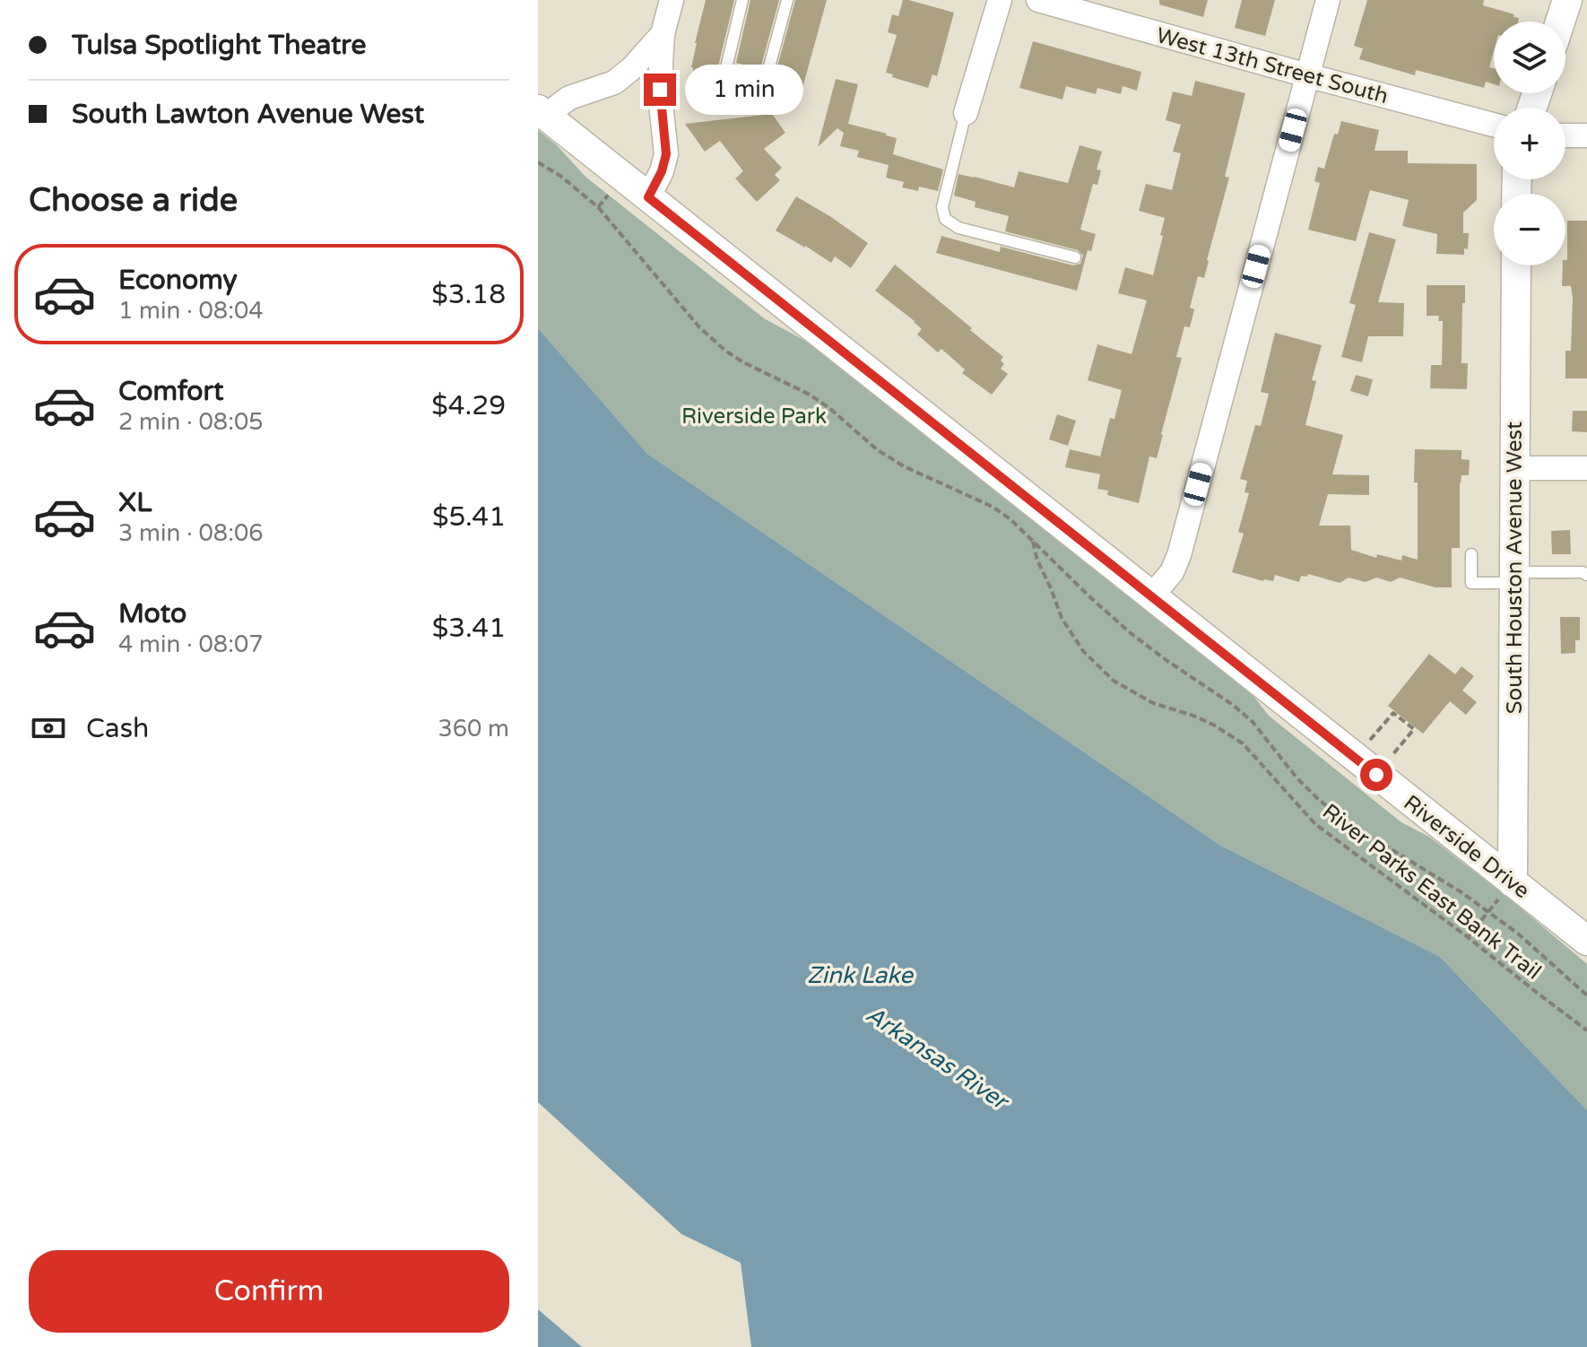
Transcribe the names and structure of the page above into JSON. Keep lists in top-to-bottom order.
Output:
{
  "streets": {
    "street": ["West 13th Street South", "South Houston Avenue West", "Riverside Drive"],
    "path": ["River Parks East Bank Trail"]
  },
  "crossings": [
    ["South Houston Avenue West", "Riverside Drive"]
  ],
  "water": ["Zink Lake", "Arkansas River"],
  "parks": ["Riverside Park"],
  "page": {
    "banner": ["Tulsa Spotlight Theatre", "South Lawton Avenue West"],
    "map_buttons": ["+", "−"],
    "bubble": "1 min",
    "heading": "Choose a ride",
    "list": [
      {
        "name": "Economy",
        "note": "1 min · 08:04",
        "value": "$3.18"
      },
      {
        "name": "Comfort",
        "note": "2 min · 08:05",
        "value": "$4.29"
      },
      {
        "name": "XL",
        "note": "3 min · 08:06",
        "value": "$5.41"
      },
      {
        "name": "Moto",
        "note": "4 min · 08:07",
        "value": "$3.41"
      }
    ],
    "pay": ["Cash", "360 m"],
    "buttons": "Confirm"
  }
}
